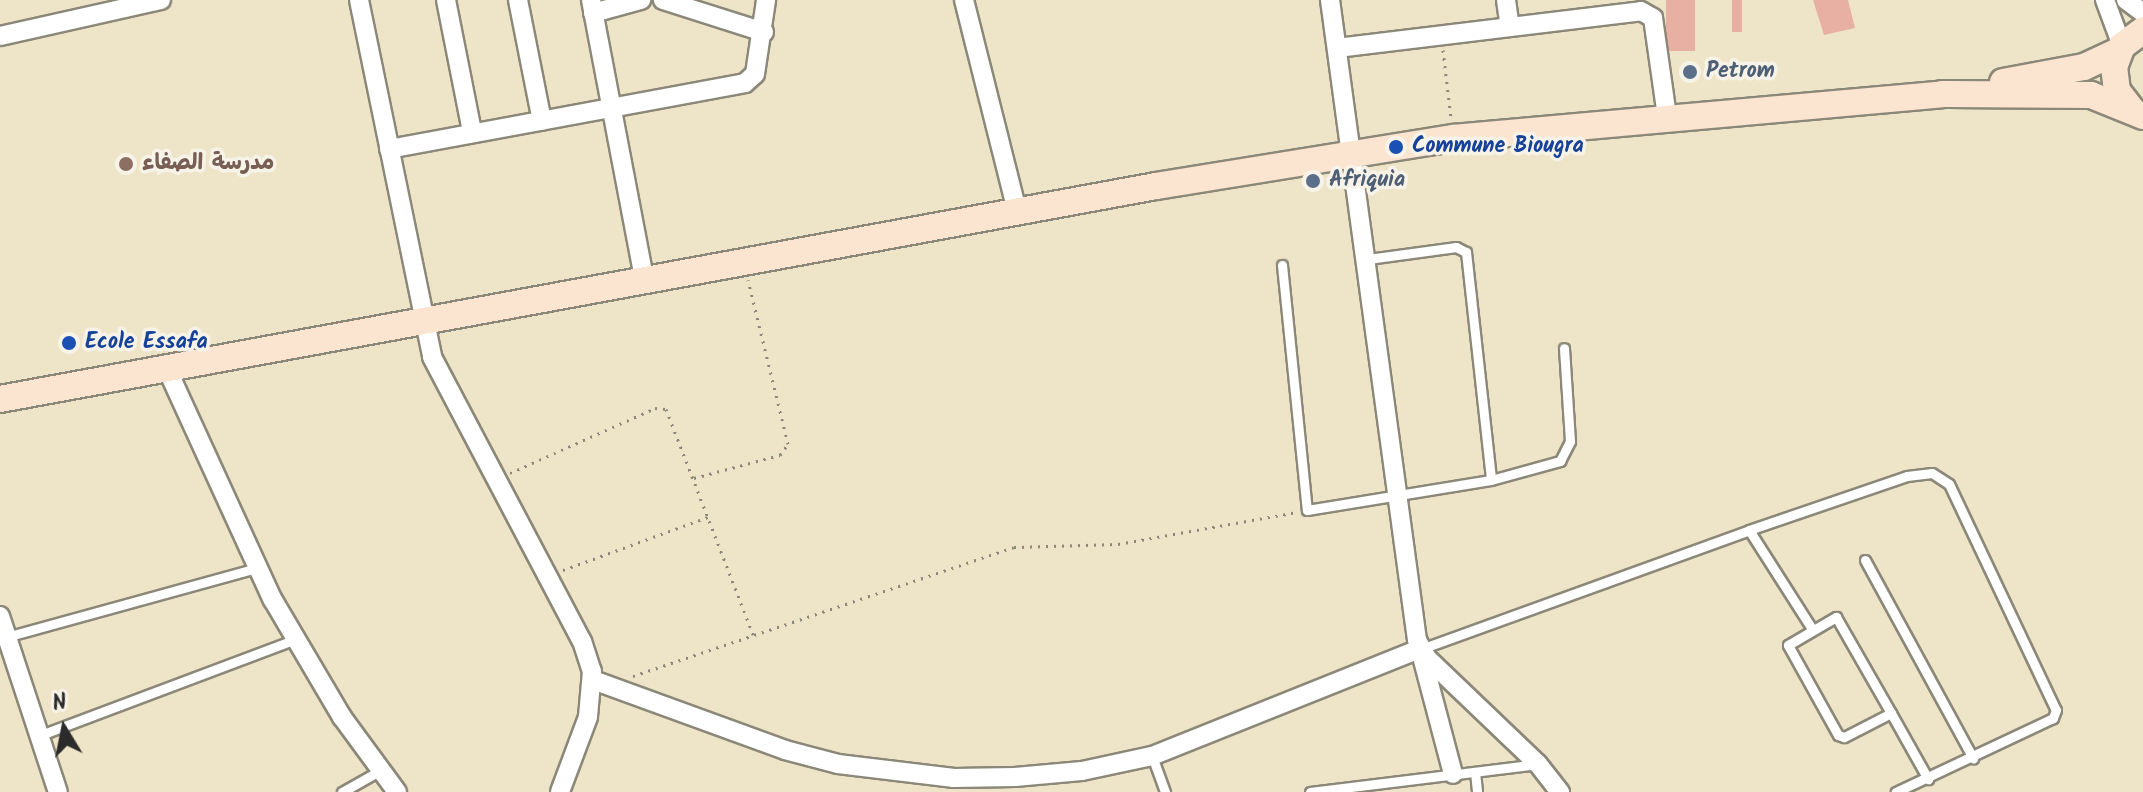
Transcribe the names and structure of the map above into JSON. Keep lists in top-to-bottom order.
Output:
{
  "places": [
    "Petrom",
    "Commune Biougra",
    "مدرسة الصفاء",
    "Afriquia",
    "Ecole Essafa"
  ],
  "north": "top"
}
